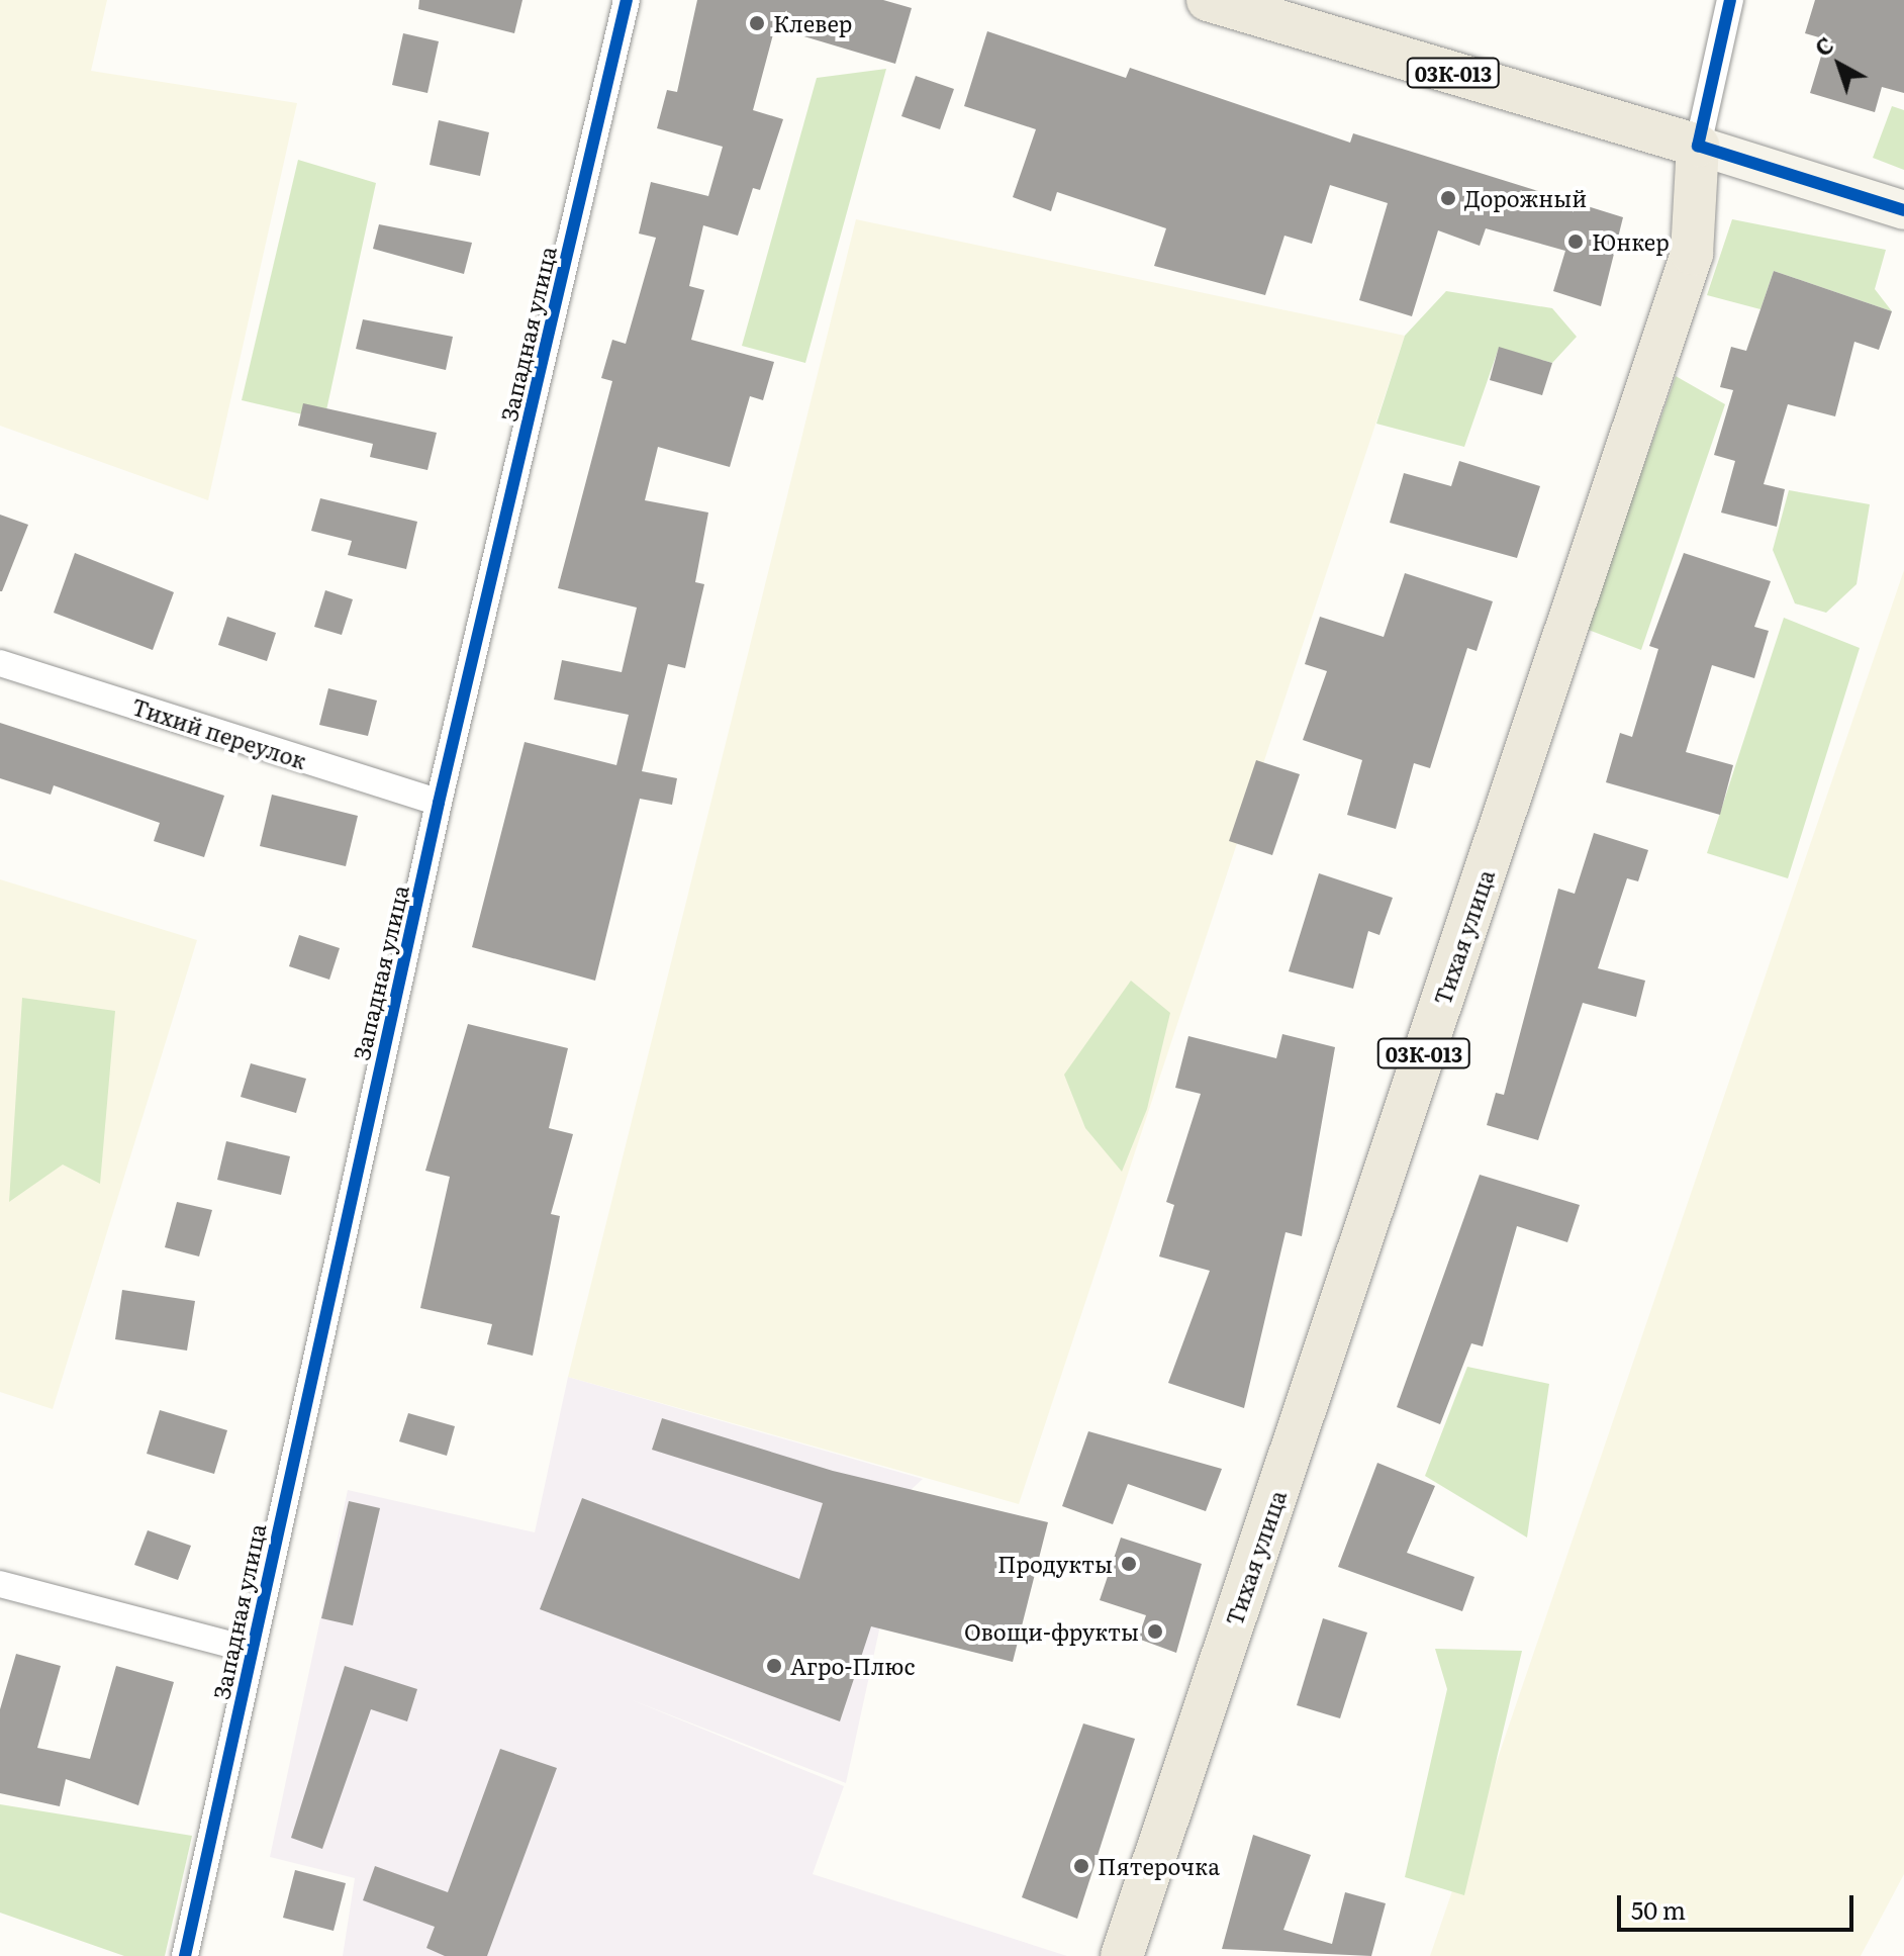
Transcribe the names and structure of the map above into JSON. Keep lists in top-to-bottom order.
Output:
{
  "streets": {
    "main road": ["03К-013", "Тихая улица"],
    "street": ["Западная улица", "Тихий переулок"]
  },
  "crossings": [
    ["03К-013", "Тихая улица"],
    ["Западная улица", "Тихий переулок"]
  ],
  "places": [
    "Клевер",
    "Дорожный",
    "Юнкер",
    "Продукты",
    "Овощи-фрукты",
    "Агро-Плюс",
    "Пятерочка"
  ],
  "scale_bar": "50 m",
  "north": "top left"
}
